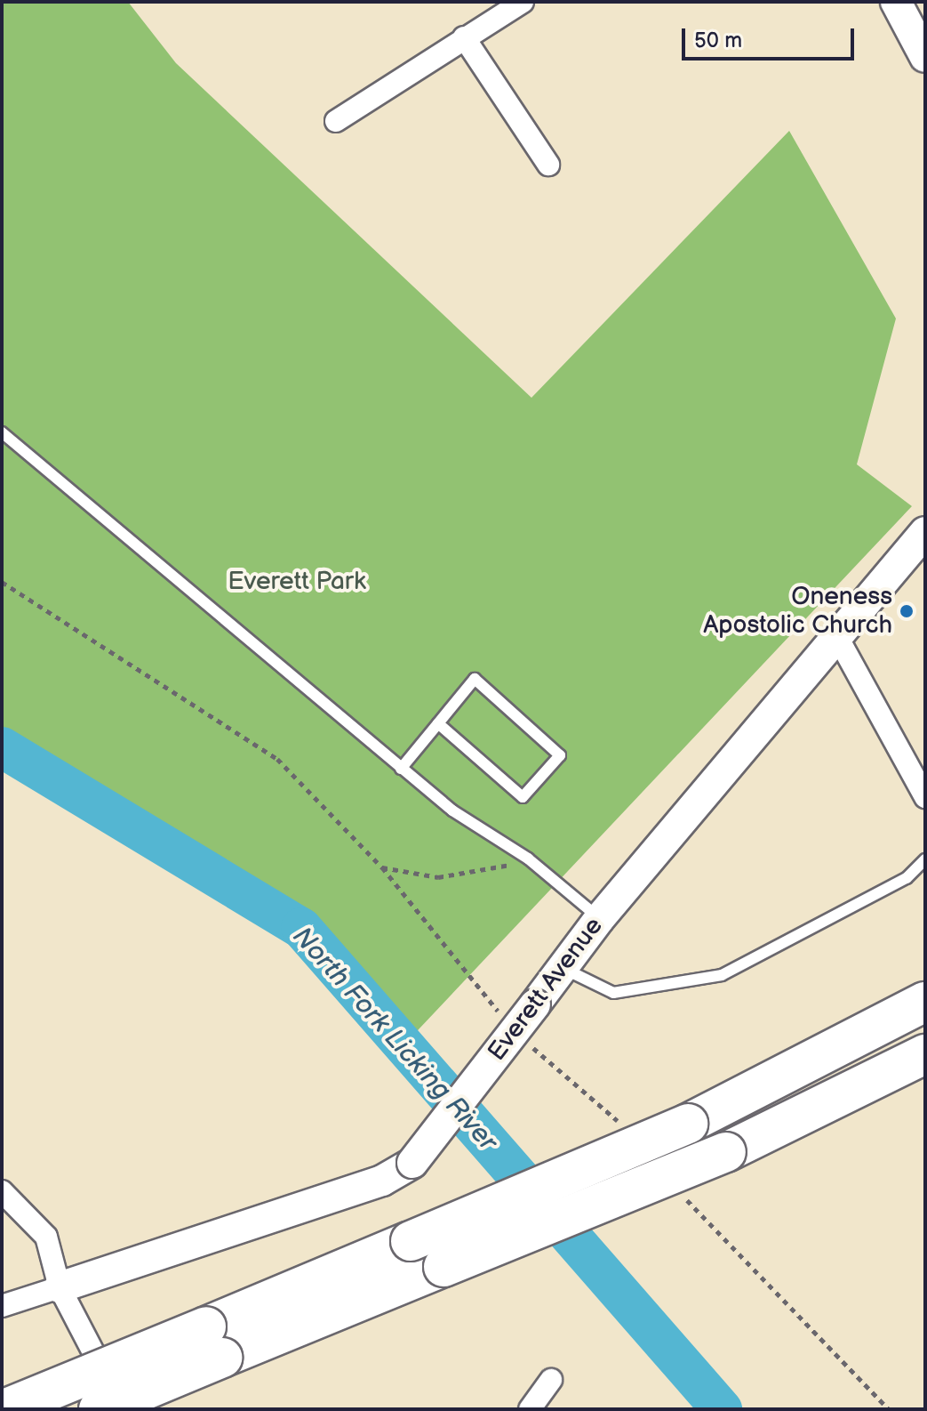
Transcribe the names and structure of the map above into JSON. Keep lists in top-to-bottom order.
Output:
{
  "streets": {
    "street": ["Everett Avenue"]
  },
  "water": ["North Fork Licking River"],
  "parks": ["Everett Park"],
  "places": ["Oneness Apostolic Church"],
  "scale_bar": "50 m"
}
